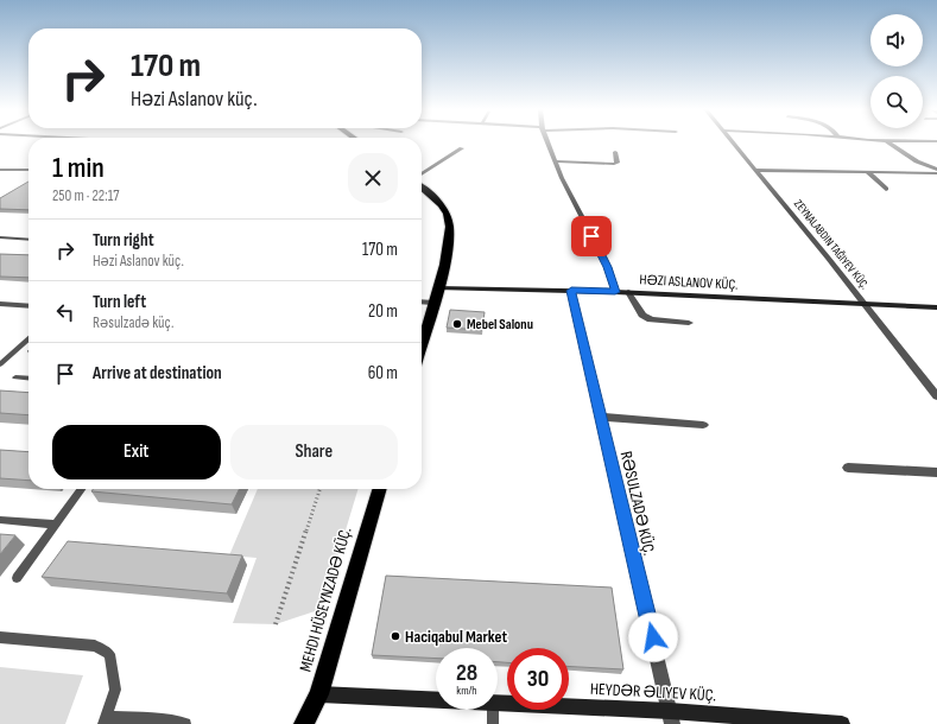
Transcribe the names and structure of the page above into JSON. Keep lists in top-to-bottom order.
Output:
{
  "streets": {
    "main road": ["HƏZI ASLANOV KÜÇ.", "MEHDI HÜSEYNZADƏ KÜÇ.", "HEYDƏR ƏLIYEV KÜÇ."],
    "street": ["RƏSULZADƏ KÜÇ."]
  },
  "crossings": [
    ["HƏZI ASLANOV KÜÇ.", "RƏSULZADƏ KÜÇ."],
    ["RƏSULZADƏ KÜÇ.", "HEYDƏR ƏLIYEV KÜÇ."],
    ["MEHDI HÜSEYNZADƏ KÜÇ.", "HEYDƏR ƏLIYEV KÜÇ."]
  ],
  "places": ["Mebel Salonu", "Haciqabul Market"],
  "page": {
    "turn": ["170 m", "Həzi Aslanov küç."],
    "heading": ["1 min", "250 m · 22:17"],
    "list": [
      {
        "name": "Turn right",
        "note": "Həzi Aslanov küç.",
        "value": "170 m"
      },
      {
        "name": "Turn left",
        "note": "Rəsulzadə küç.",
        "value": "20 m"
      },
      {
        "name": "Arrive at destination",
        "value": "60 m"
      }
    ],
    "buttons": ["Exit", "Share"],
    "speed": "28 km/h",
    "limit": "30"
  }
}
